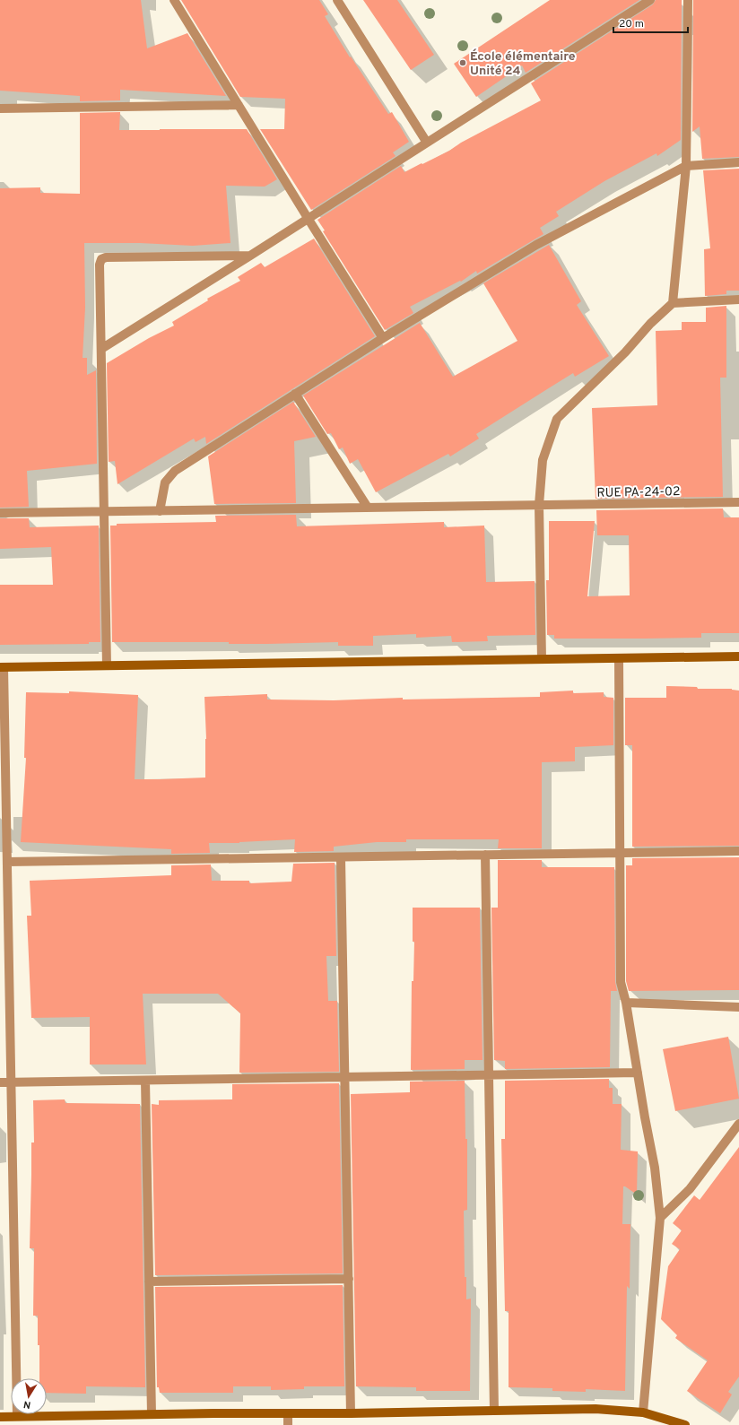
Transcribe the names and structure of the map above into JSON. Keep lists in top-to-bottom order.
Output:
{
  "streets": {
    "street": ["RUE PA-24-02"]
  },
  "places": ["École élémentaire Unité 24"],
  "scale_bar": "20 m",
  "north": "bottom"
}
